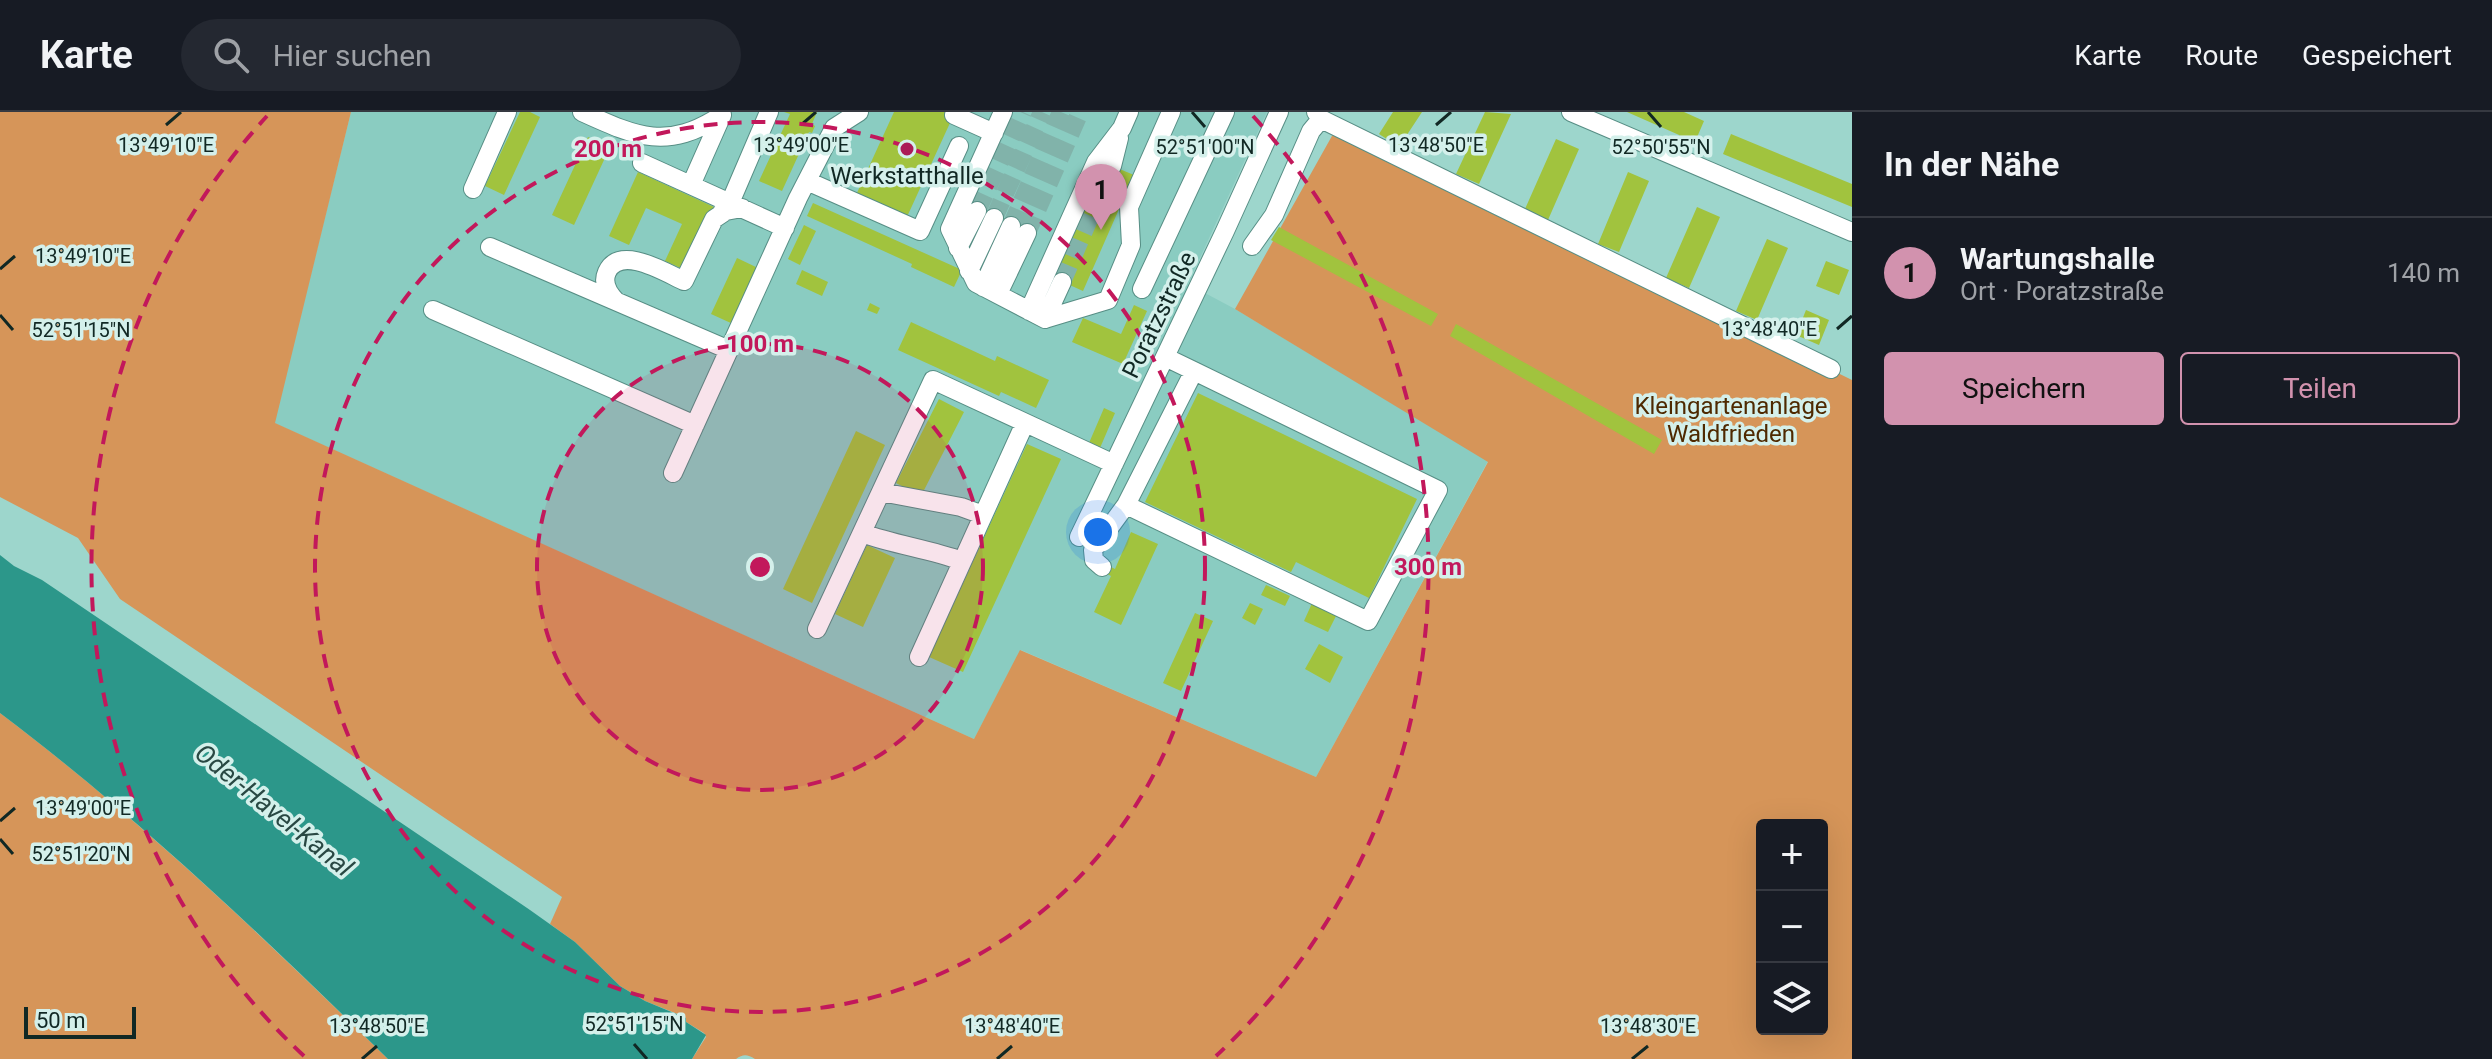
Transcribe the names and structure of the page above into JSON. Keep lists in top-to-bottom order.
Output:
{
  "streets": {
    "street": ["Poratzstraße"]
  },
  "water": ["Oder-Havel-Kanal"],
  "parks": ["Kleingartenanlage Waldfrieden"],
  "places": ["Werkstatthalle"],
  "scale_bar": "50 m",
  "page": {
    "header": "Karte",
    "search": "Hier suchen",
    "nav": ["Karte", "Route", "Gespeichert"],
    "heading": "In der Nähe",
    "pins": "1",
    "list": [
      {
        "mark": "1",
        "name": "Wartungshalle",
        "note": "Ort · Poratzstraße",
        "value": "140 m"
      }
    ],
    "buttons": ["Speichern", "Teilen"],
    "map_buttons": ["+", "−"],
    "scale": "50 m"
  },
  "coordinates": [
    "13°49'10\"E",
    "13°49'00\"E",
    "13°48'50\"E",
    "52°51'00\"N",
    "52°50'55\"N",
    "13°48'40\"E",
    "52°51'15\"N",
    "52°51'20\"N",
    "13°48'30\"E"
  ],
  "rings": ["200 m", "100 m", "300 m"]
}
